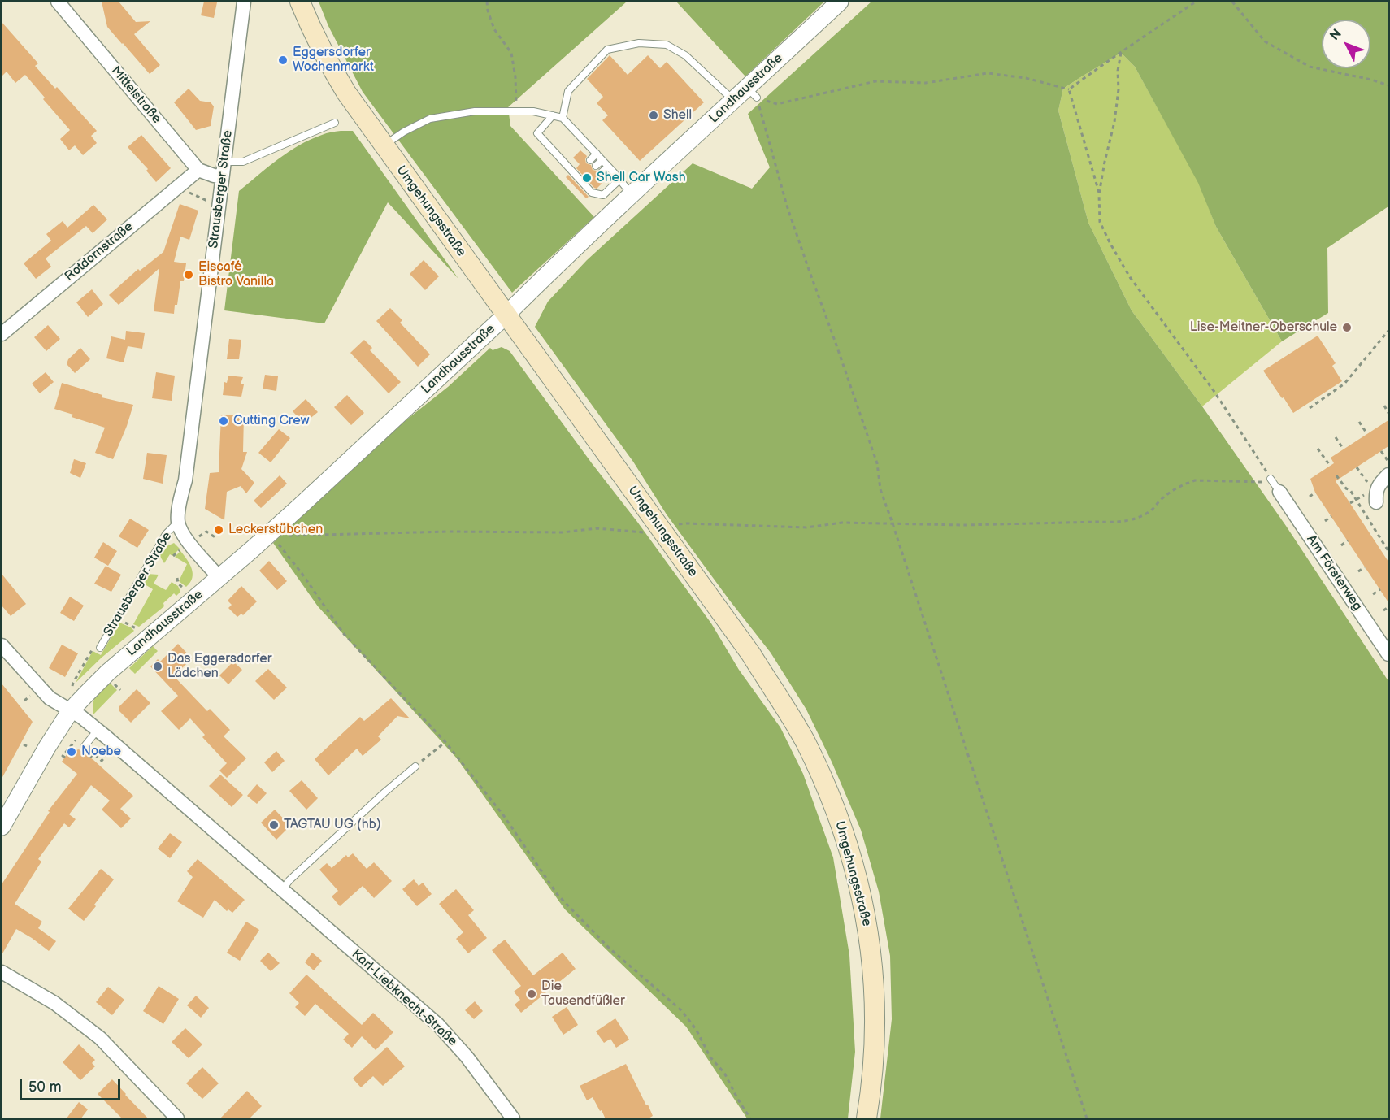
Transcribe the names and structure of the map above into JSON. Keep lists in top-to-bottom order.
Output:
{
  "streets": {
    "main road": ["Umgehungsstraße"],
    "street": [
      "Landhausstraße",
      "Mittelstraße",
      "Strausberger Straße",
      "Rotdornstraße",
      "Am Försterweg",
      "Karl-Liebknecht-Straße"
    ]
  },
  "crossings": [
    ["Landhausstraße", "Strausberger Straße"],
    ["Landhausstraße", "Umgehungsstraße"],
    ["Landhausstraße", "Karl-Liebknecht-Straße"],
    ["Mittelstraße", "Rotdornstraße"]
  ],
  "places": [
    "Eggersdorfer Wochenmarkt",
    "Shell",
    "Shell Car Wash",
    "Eiscafé Bistro Vanilla",
    "Lise-Meitner-Oberschule",
    "Cutting Crew",
    "Leckerstübchen",
    "Das Eggersdorfer Lädchen",
    "Noebe",
    "TAGTAU UG (hb)",
    "Die Tausendfüßler"
  ],
  "scale_bar": "50 m",
  "north": "top left"
}
